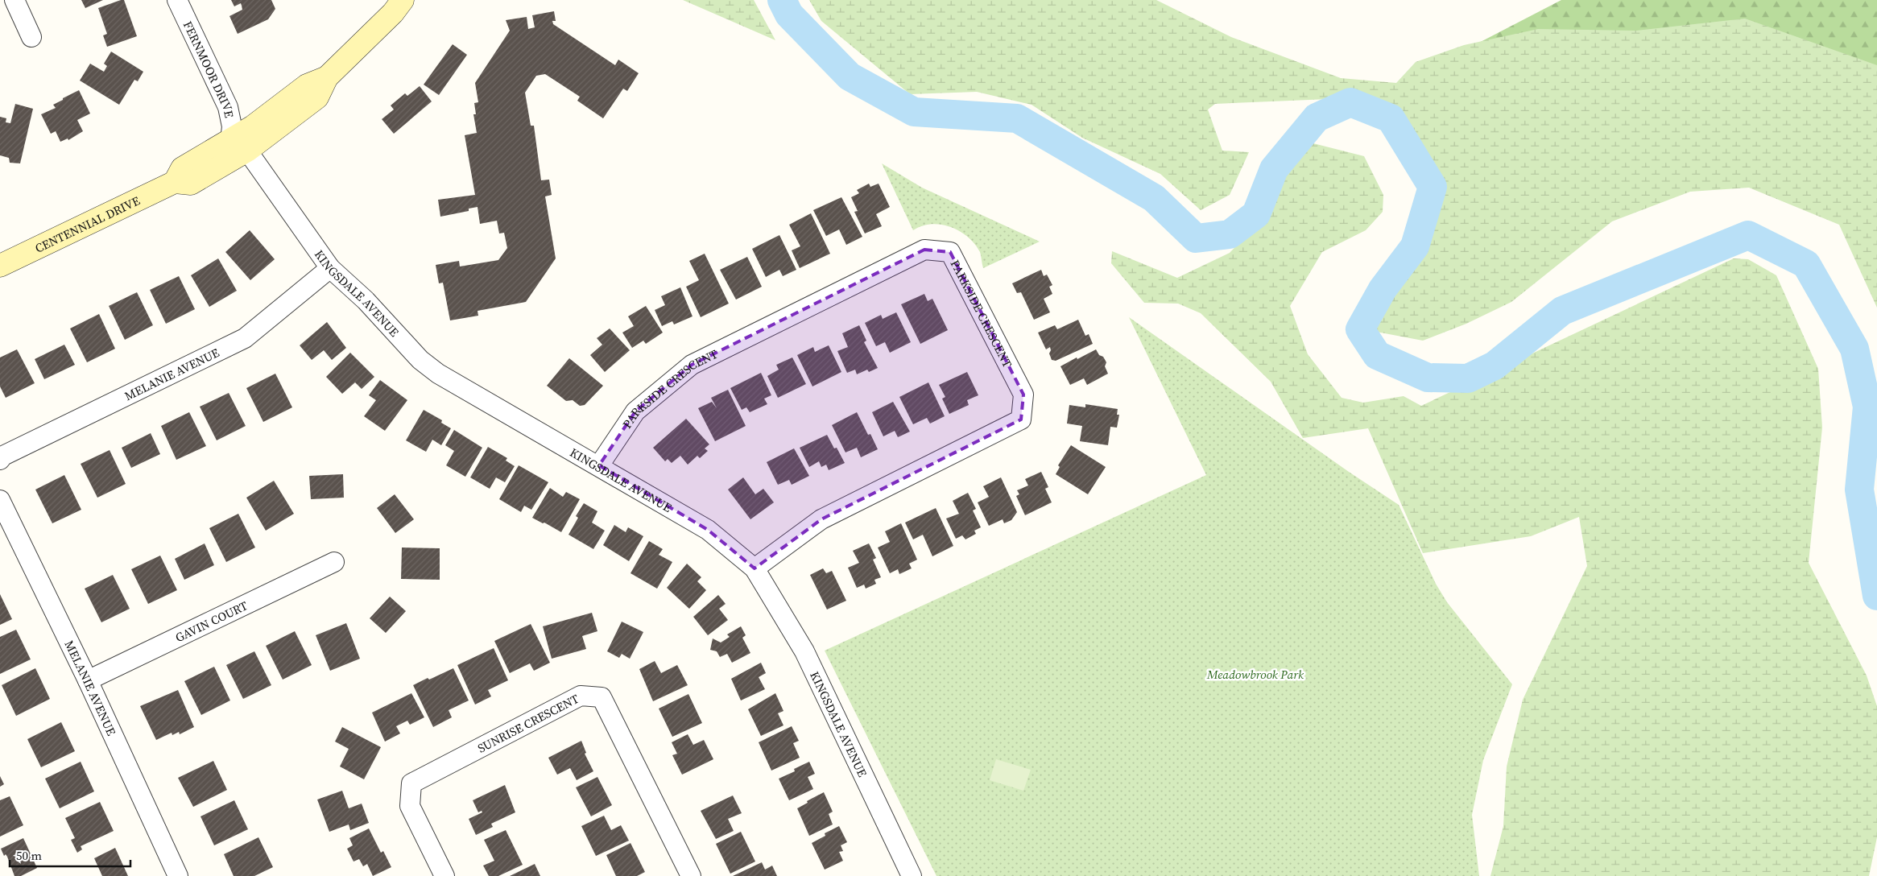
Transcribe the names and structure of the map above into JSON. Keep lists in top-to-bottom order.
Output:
{
  "streets": {
    "main road": ["CENTENNIAL DRIVE"],
    "street": [
      "FERNMOOR DRIVE",
      "KINGSDALE AVENUE",
      "PARKSIDE CRESCENT",
      "MELANIE AVENUE",
      "GAVIN COURT",
      "SUNRISE CRESCENT"
    ]
  },
  "crossings": [
    ["FERNMOOR DRIVE", "CENTENNIAL DRIVE"],
    ["FERNMOOR DRIVE", "KINGSDALE AVENUE"],
    ["CENTENNIAL DRIVE", "KINGSDALE AVENUE"],
    ["KINGSDALE AVENUE", "PARKSIDE CRESCENT"],
    ["KINGSDALE AVENUE", "MELANIE AVENUE"],
    ["MELANIE AVENUE", "GAVIN COURT"]
  ],
  "parks": ["Meadowbrook Park"],
  "scale_bar": "50 m"
}
